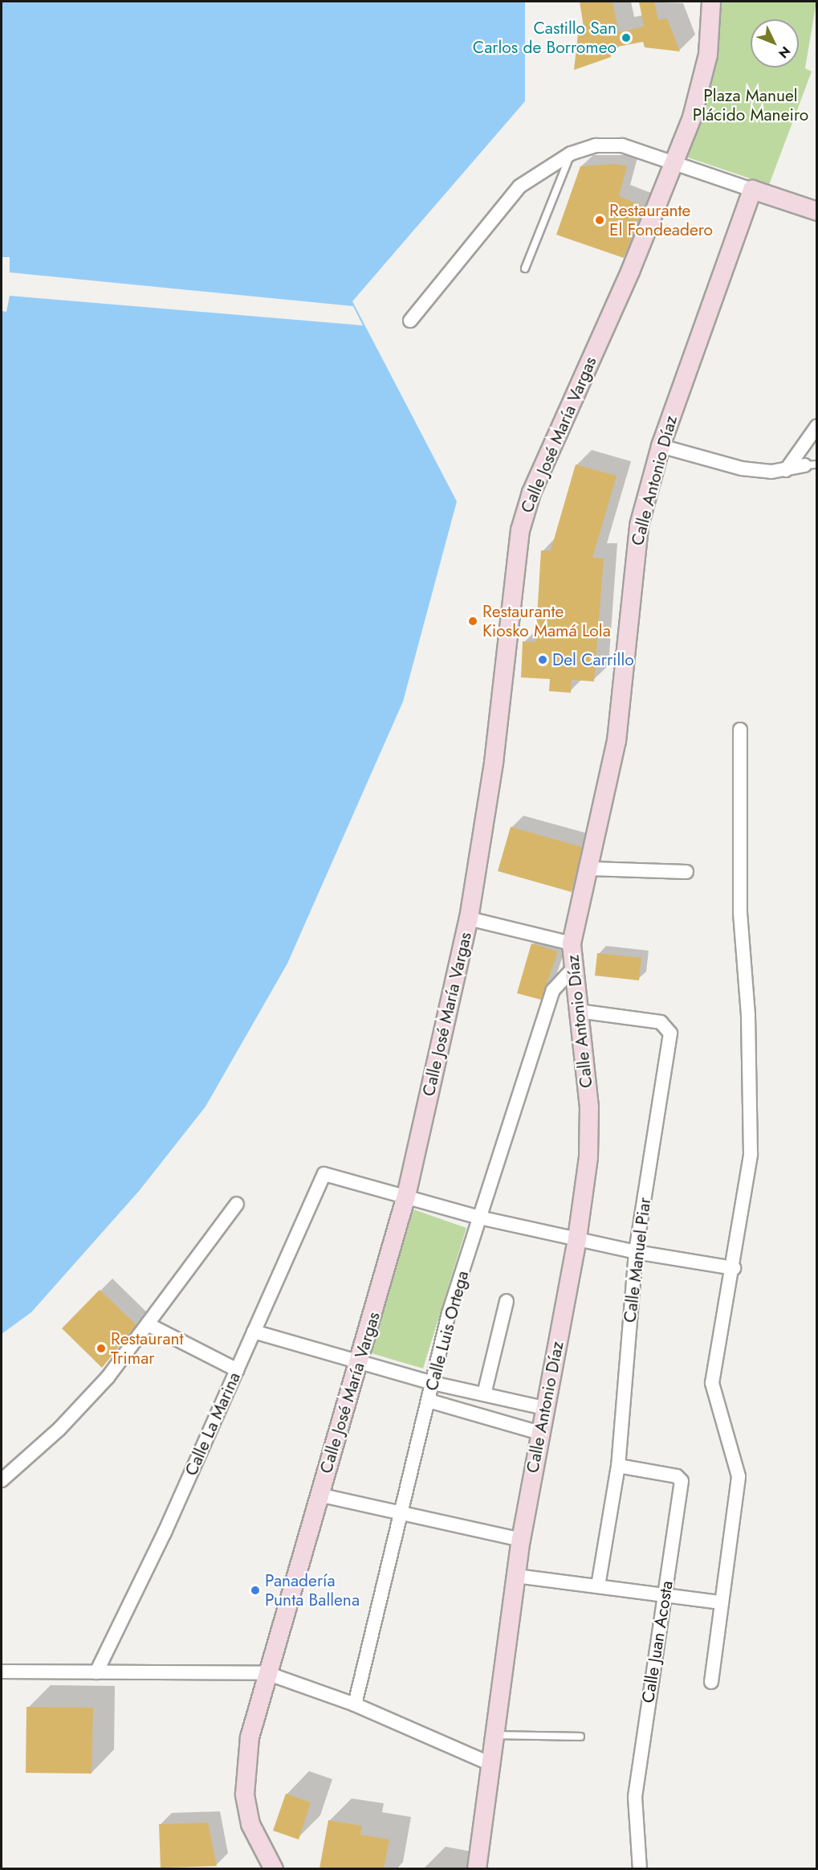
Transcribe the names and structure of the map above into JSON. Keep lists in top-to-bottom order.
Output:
{
  "streets": {
    "street": [
      "Calle José María Vargas",
      "Calle Antonio Díaz",
      "Calle Manuel Piar",
      "Calle Luis Ortega",
      "Calle La Marina",
      "Calle Juan Acosta"
    ]
  },
  "crossings": [
    ["Calle José María Vargas", "Calle La Marina"],
    ["Calle Antonio Díaz", "Calle Manuel Piar"],
    ["Calle Antonio Díaz", "Calle Luis Ortega"],
    ["Calle Manuel Piar", "Calle Juan Acosta"]
  ],
  "parks": ["Plaza Manuel Plácido Maneiro"],
  "places": [
    "Castillo San Carlos de Borromeo",
    "Restaurante El Fondeadero",
    "Restaurante Kiosko Mamá Lola",
    "Del Carrillo",
    "Restaurant Trimar",
    "Panadería Punta Ballena"
  ],
  "north": "bottom right"
}
